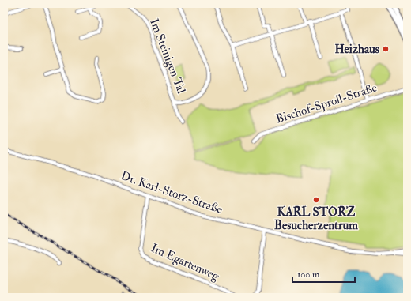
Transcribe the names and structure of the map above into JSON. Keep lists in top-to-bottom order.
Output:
{
  "streets": {
    "street": [
      "Im Steinigen Tal",
      "Bischof-Sproll-Straße",
      "Dr. Karl-Storz-Straße",
      "Im Egartenweg"
    ]
  },
  "crossings": [
    ["Dr. Karl-Storz-Straße", "Im Egartenweg"]
  ],
  "places": ["Heizhaus", "KARL STORZ Besucherzentrum"],
  "scale_bar": "100 m"
}
